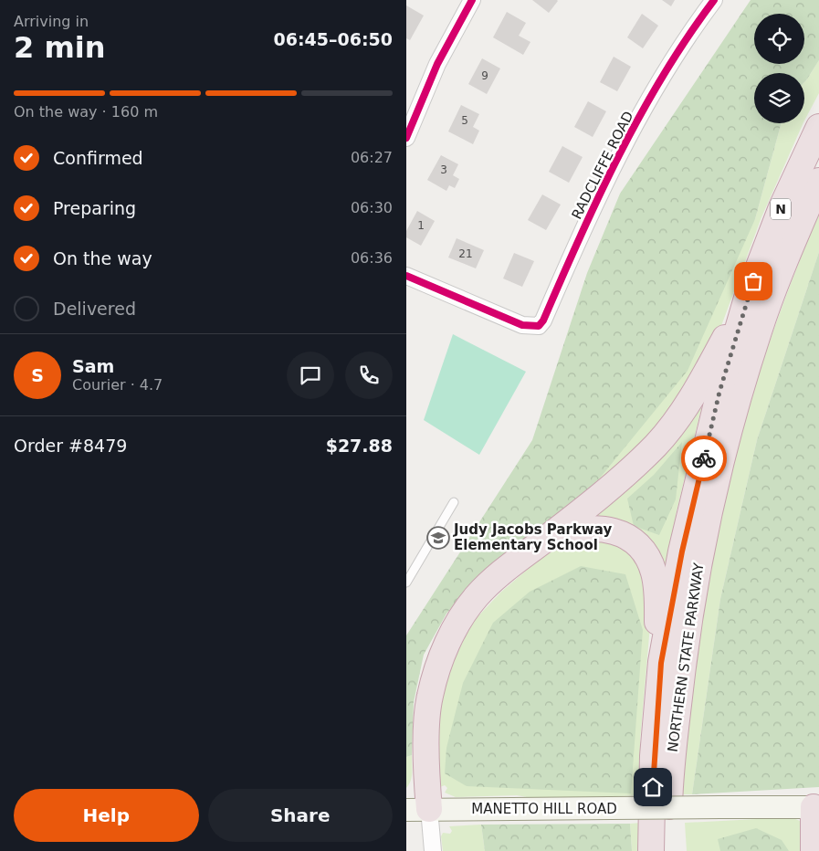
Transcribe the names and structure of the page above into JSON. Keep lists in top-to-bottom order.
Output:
{
  "streets": {
    "highway": ["N", "NORTHERN STATE PARKWAY"],
    "main road": ["MANETTO HILL ROAD"],
    "street": ["RADCLIFFE ROAD"]
  },
  "places": {
    "school or university": ["Judy Jacobs Parkway Elementary School"]
  },
  "house_numbers": [
    "9",
    "5",
    "3",
    "1",
    "21"
  ],
  "page": {
    "heading": ["2 min", "Arriving in", "06:45–06:50"],
    "panel": [
      "Sam",
      "Courier · 4.7",
      "Order #8479",
      "$27.88"
    ],
    "bar": "On the way · 160 m",
    "list": [
      ["Confirmed", "06:27"],
      ["Preparing", "06:30"],
      ["On the way", "06:36"],
      "Delivered"
    ],
    "round": "S",
    "buttons": ["Help", "Share"]
  }
}
